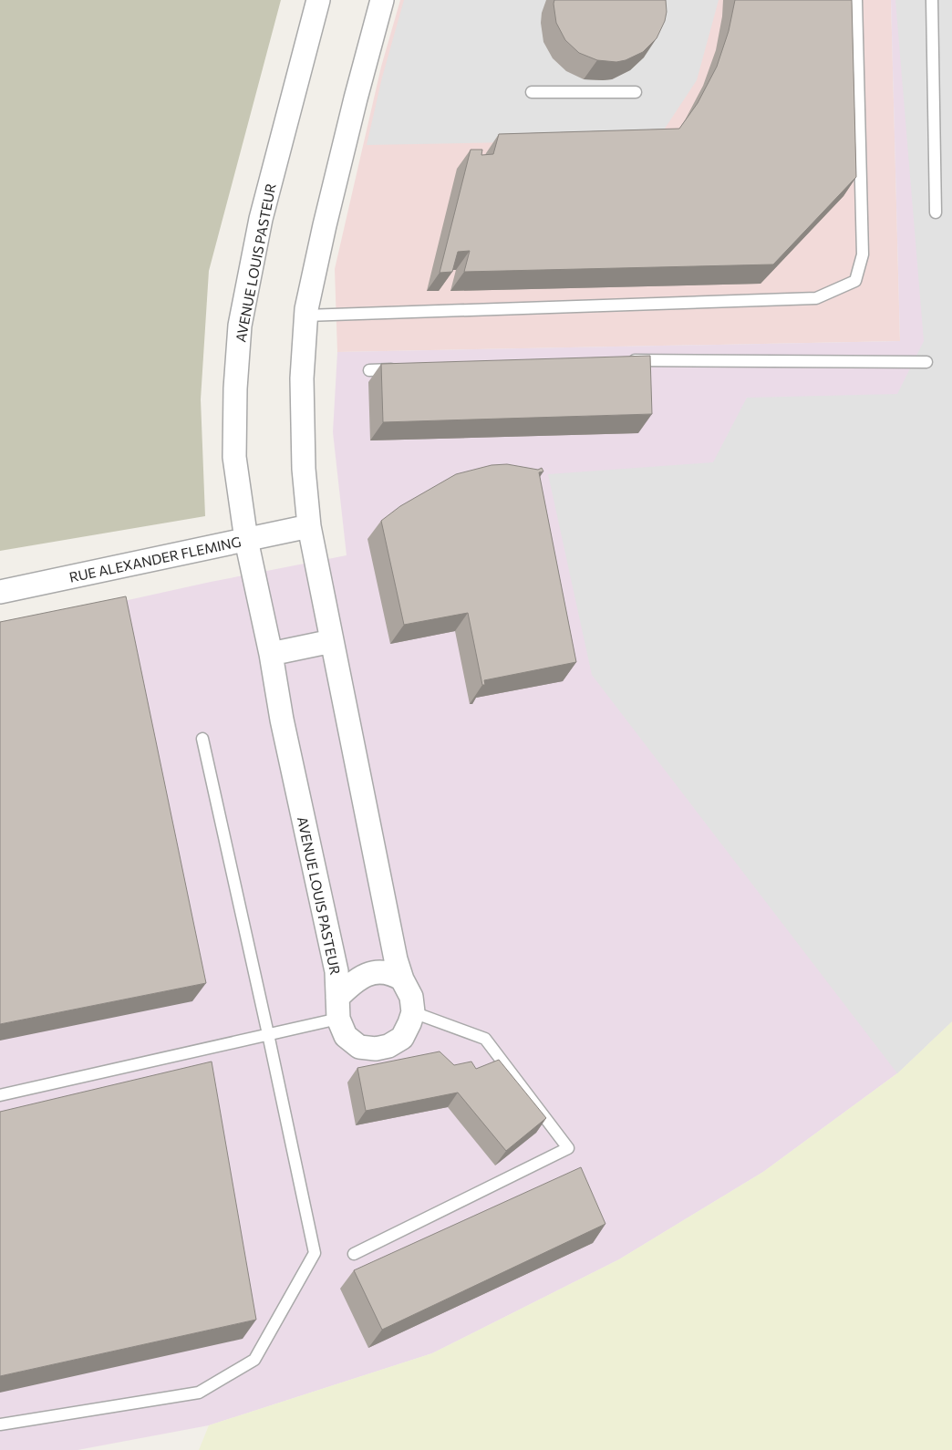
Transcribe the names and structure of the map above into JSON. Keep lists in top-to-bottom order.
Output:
{
  "streets": {
    "street": ["AVENUE LOUIS PASTEUR", "RUE ALEXANDER FLEMING"]
  },
  "crossings": [
    ["AVENUE LOUIS PASTEUR", "RUE ALEXANDER FLEMING"]
  ]
}
